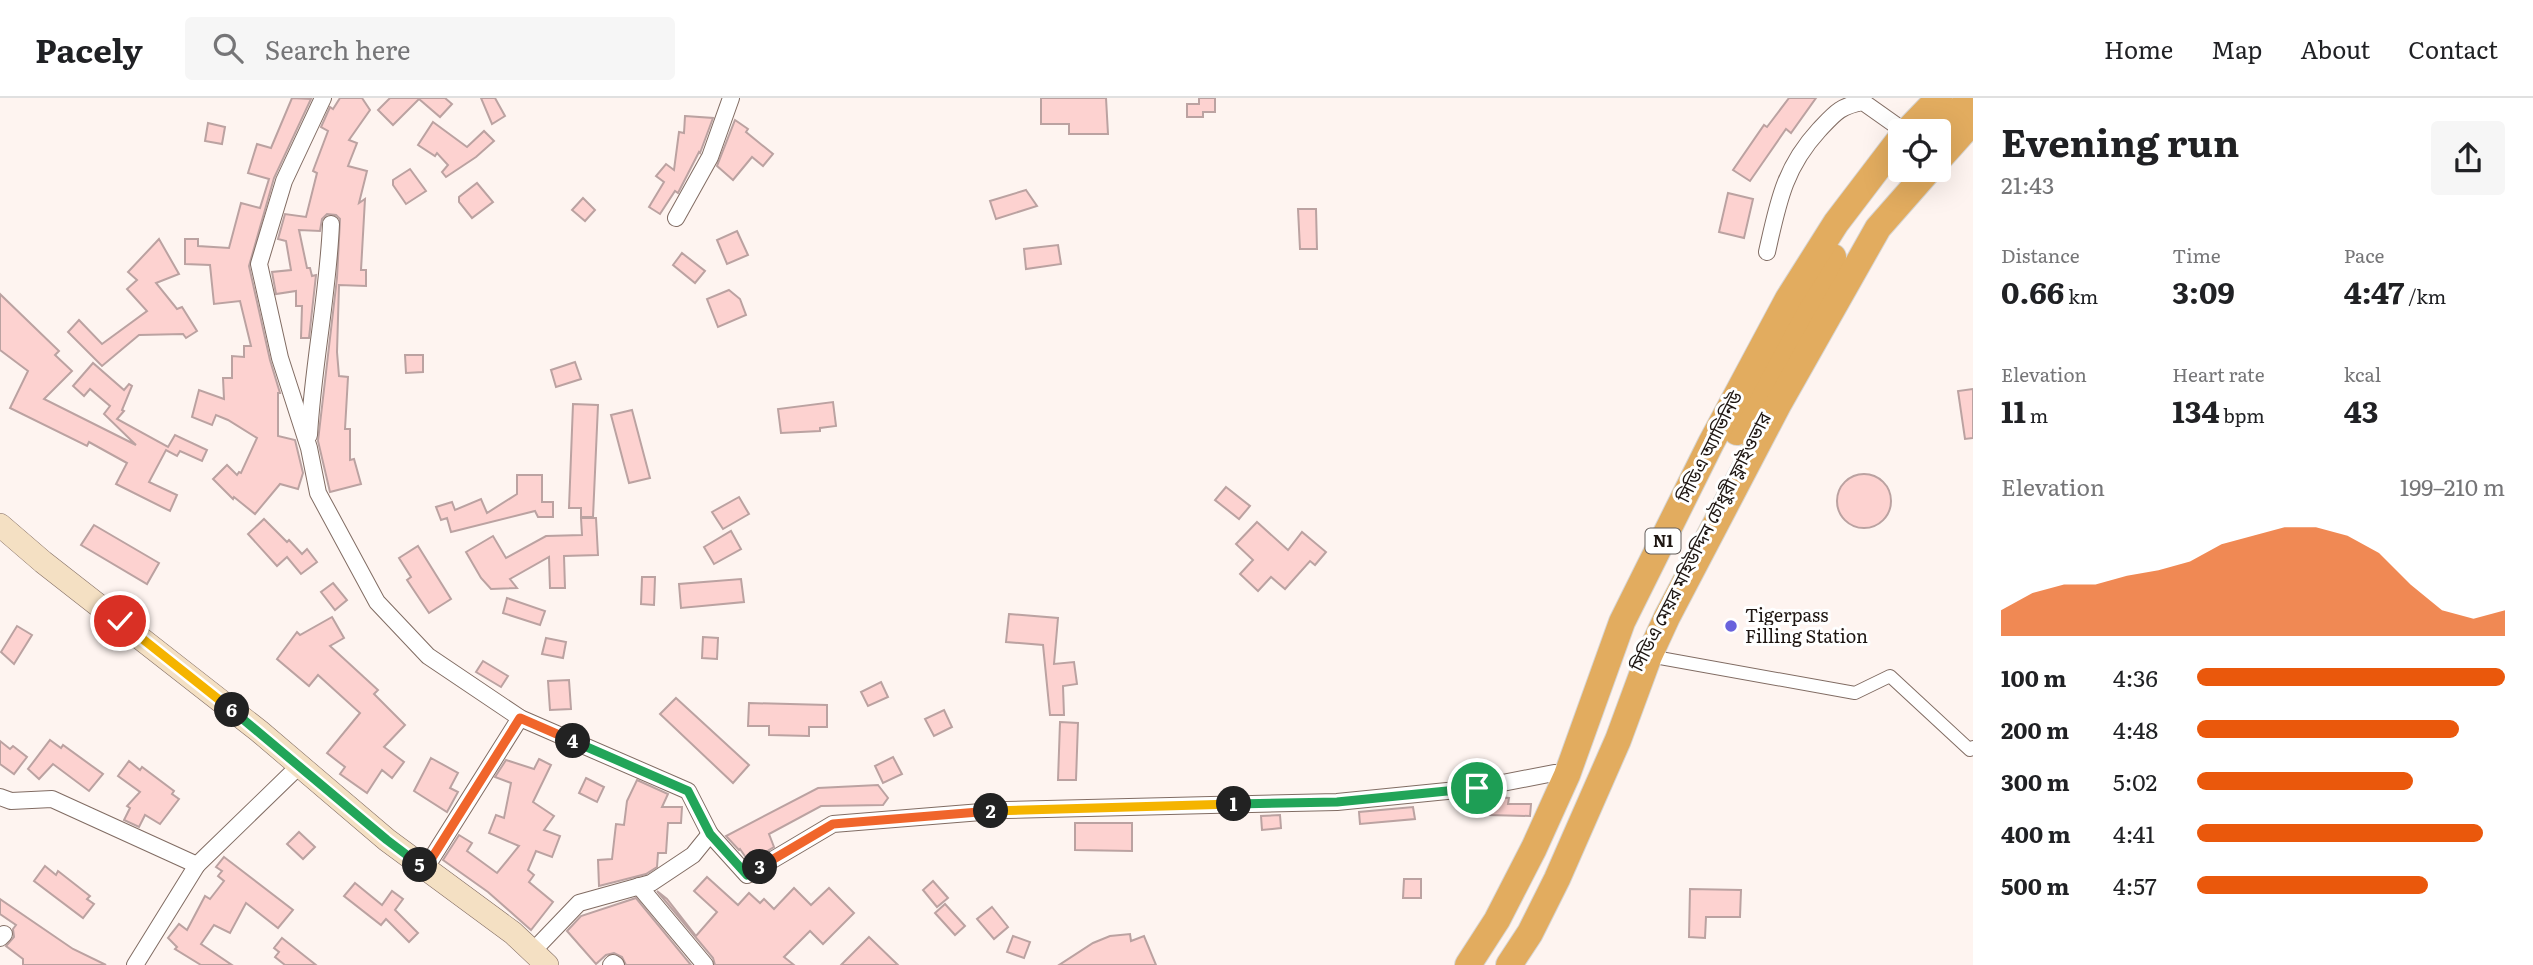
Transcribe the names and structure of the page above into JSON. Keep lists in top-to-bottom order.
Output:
{
  "streets": {
    "highway": ["সিডিএ অ্যাভিনিউ", "N1", "সিডিএ মেয়র মহিউদ্দিন চৌধুরী ফ্লাইওভার"]
  },
  "places": ["Tigerpass Filling Station"],
  "page": {
    "header": "Pacely",
    "search": "Search here",
    "nav": [
      "Home",
      "Map",
      "About",
      "Contact"
    ],
    "heading": ["Evening run", "21:43"],
    "stats": [
      ["Distance", "0.66 km"],
      ["Time", "3:09"],
      ["Pace", "4:47 /km"],
      ["Elevation", "11 m"],
      ["Heart rate", "134 bpm"],
      ["kcal", "43"]
    ],
    "chart": ["Elevation", "199–210 m"],
    "list": [
      {
        "name": "100 m",
        "note": "4:36"
      },
      {
        "name": "200 m",
        "note": "4:48"
      },
      {
        "name": "300 m",
        "note": "5:02"
      },
      {
        "name": "400 m",
        "note": "4:41"
      },
      {
        "name": "500 m",
        "note": "4:57"
      }
    ],
    "pins": [
      "6",
      "4",
      "1",
      "2",
      "5",
      "3"
    ]
  }
}
